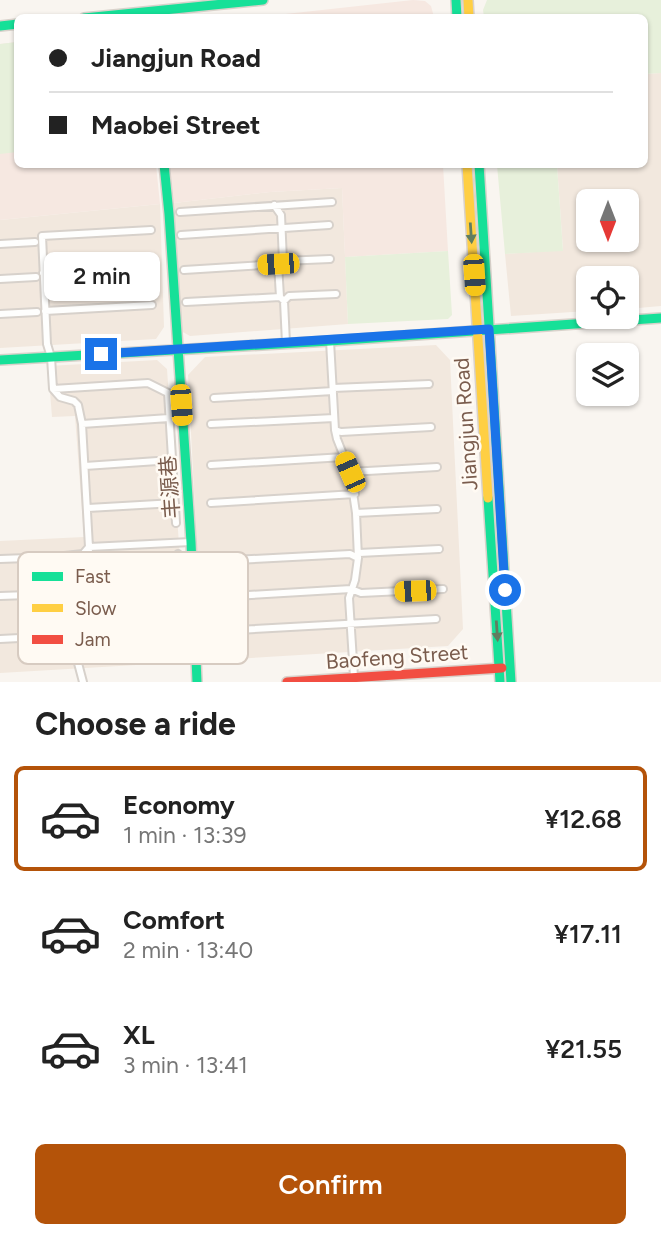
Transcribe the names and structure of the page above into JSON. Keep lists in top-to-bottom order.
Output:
{
  "streets": {
    "street": ["Jiangjun Road", "丰源巷", "Baofeng Street"]
  },
  "crossings": [
    ["Jiangjun Road", "Baofeng Street"]
  ],
  "legend": ["Fast", "Slow", "Jam"],
  "north": "bottom",
  "page": {
    "banner": ["Jiangjun Road", "Maobei Street"],
    "bubble": "2 min",
    "heading": "Choose a ride",
    "list": [
      {
        "name": "Economy",
        "note": "1 min · 13:39",
        "value": "¥12.68"
      },
      {
        "name": "Comfort",
        "note": "2 min · 13:40",
        "value": "¥17.11"
      },
      {
        "name": "XL",
        "note": "3 min · 13:41",
        "value": "¥21.55"
      }
    ],
    "buttons": "Confirm"
  }
}
